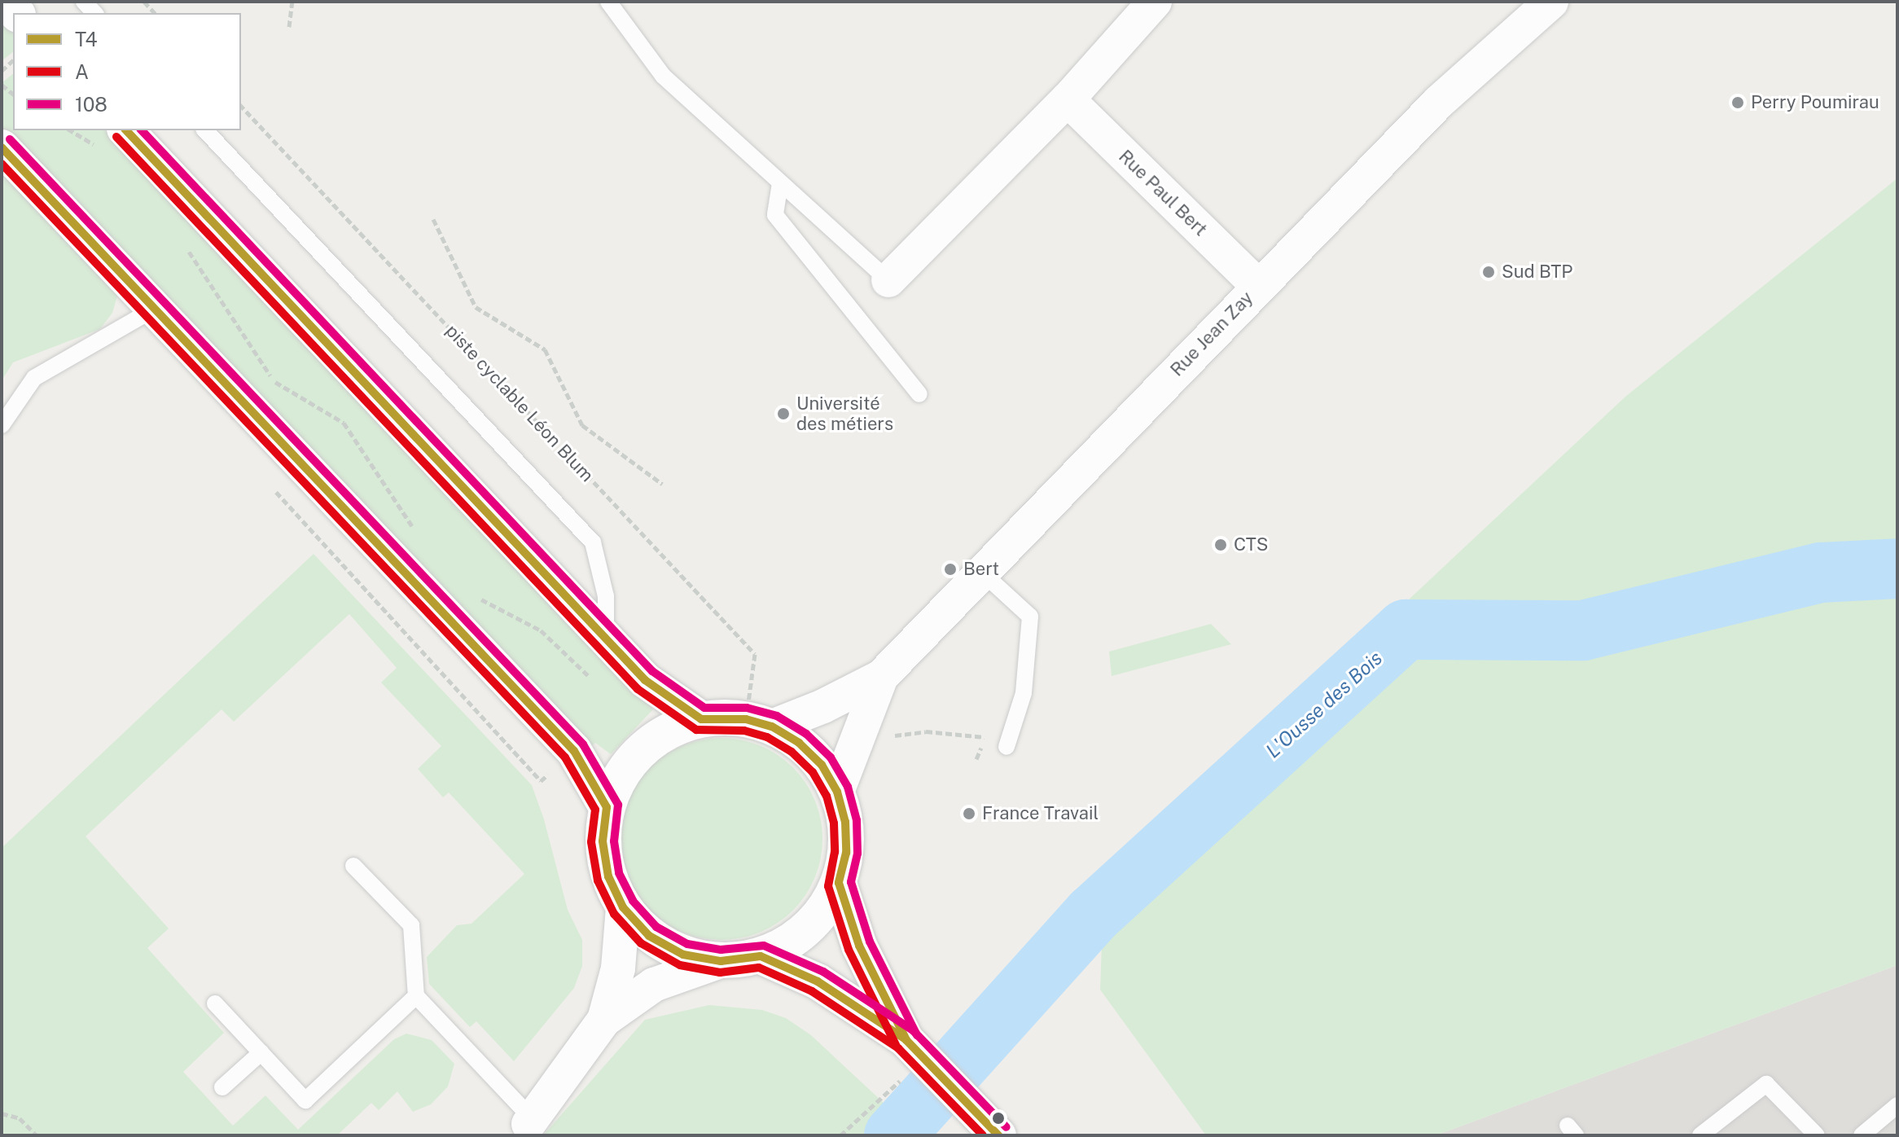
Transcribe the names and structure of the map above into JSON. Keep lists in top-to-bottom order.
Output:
{
  "streets": {
    "street": ["Rue Paul Bert", "Rue Jean Zay"],
    "path": ["piste cyclable Léon Blum"]
  },
  "crossings": [
    ["Rue Paul Bert", "Rue Jean Zay"],
    ["Rue Jean Zay", "piste cyclable Léon Blum"]
  ],
  "water": ["L'Ousse des Bois"],
  "places": [
    "Perry Poumirau",
    "Sud BTP",
    "Université des métiers",
    "CTS",
    "Bert",
    "France Travail"
  ],
  "lines": ["transit line T4", "transit line 108", "transit line A"],
  "legend": ["T4", "A", "108"]
}
